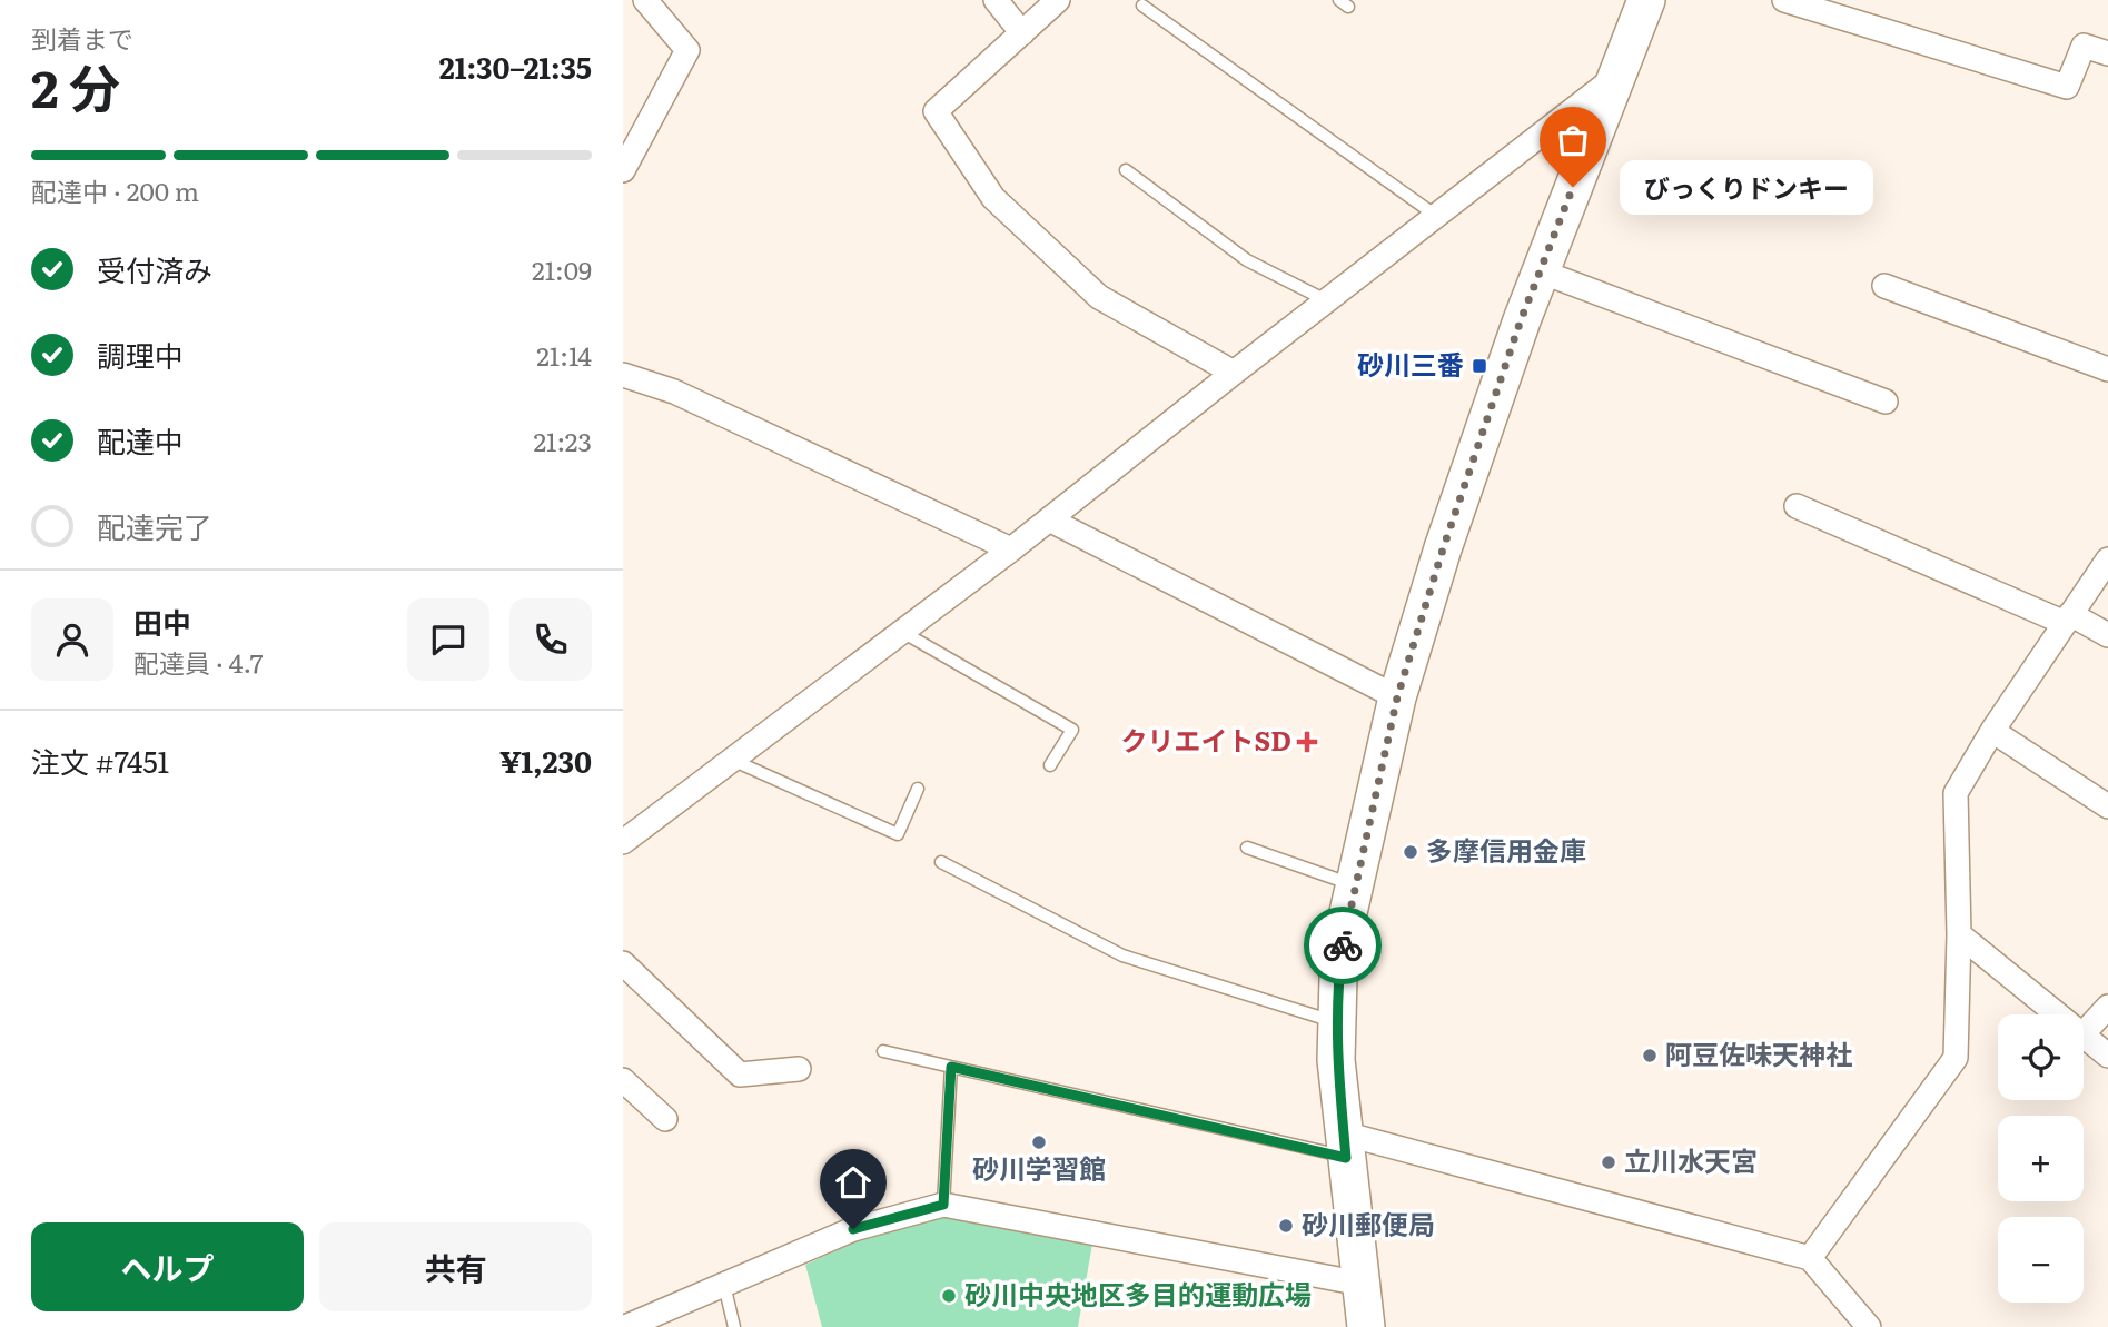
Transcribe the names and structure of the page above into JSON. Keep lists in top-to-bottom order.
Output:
{
  "places": {
    "other": [
      "びっくりドンキー",
      "多摩信用金庫",
      "阿豆佐味天神社",
      "砂川学習館",
      "立川水天宮",
      "砂川郵便局",
      "砂川中央地区多目的運動広場"
    ],
    "transit": ["砂川三番"],
    "health": ["クリエイトSD"]
  },
  "page": {
    "heading": ["2 分", "到着まで", "21:30–21:35"],
    "panel": [
      "田中",
      "配達員 · 4.7",
      "注文 #7451",
      "¥1,230"
    ],
    "bar": "配達中 · 200 m",
    "bubble": "びっくりドンキー",
    "list": [
      ["受付済み", "21:09"],
      ["調理中", "21:14"],
      ["配達中", "21:23"],
      "配達完了"
    ],
    "map_buttons": ["+", "−"],
    "buttons": ["ヘルプ", "共有"]
  }
}
